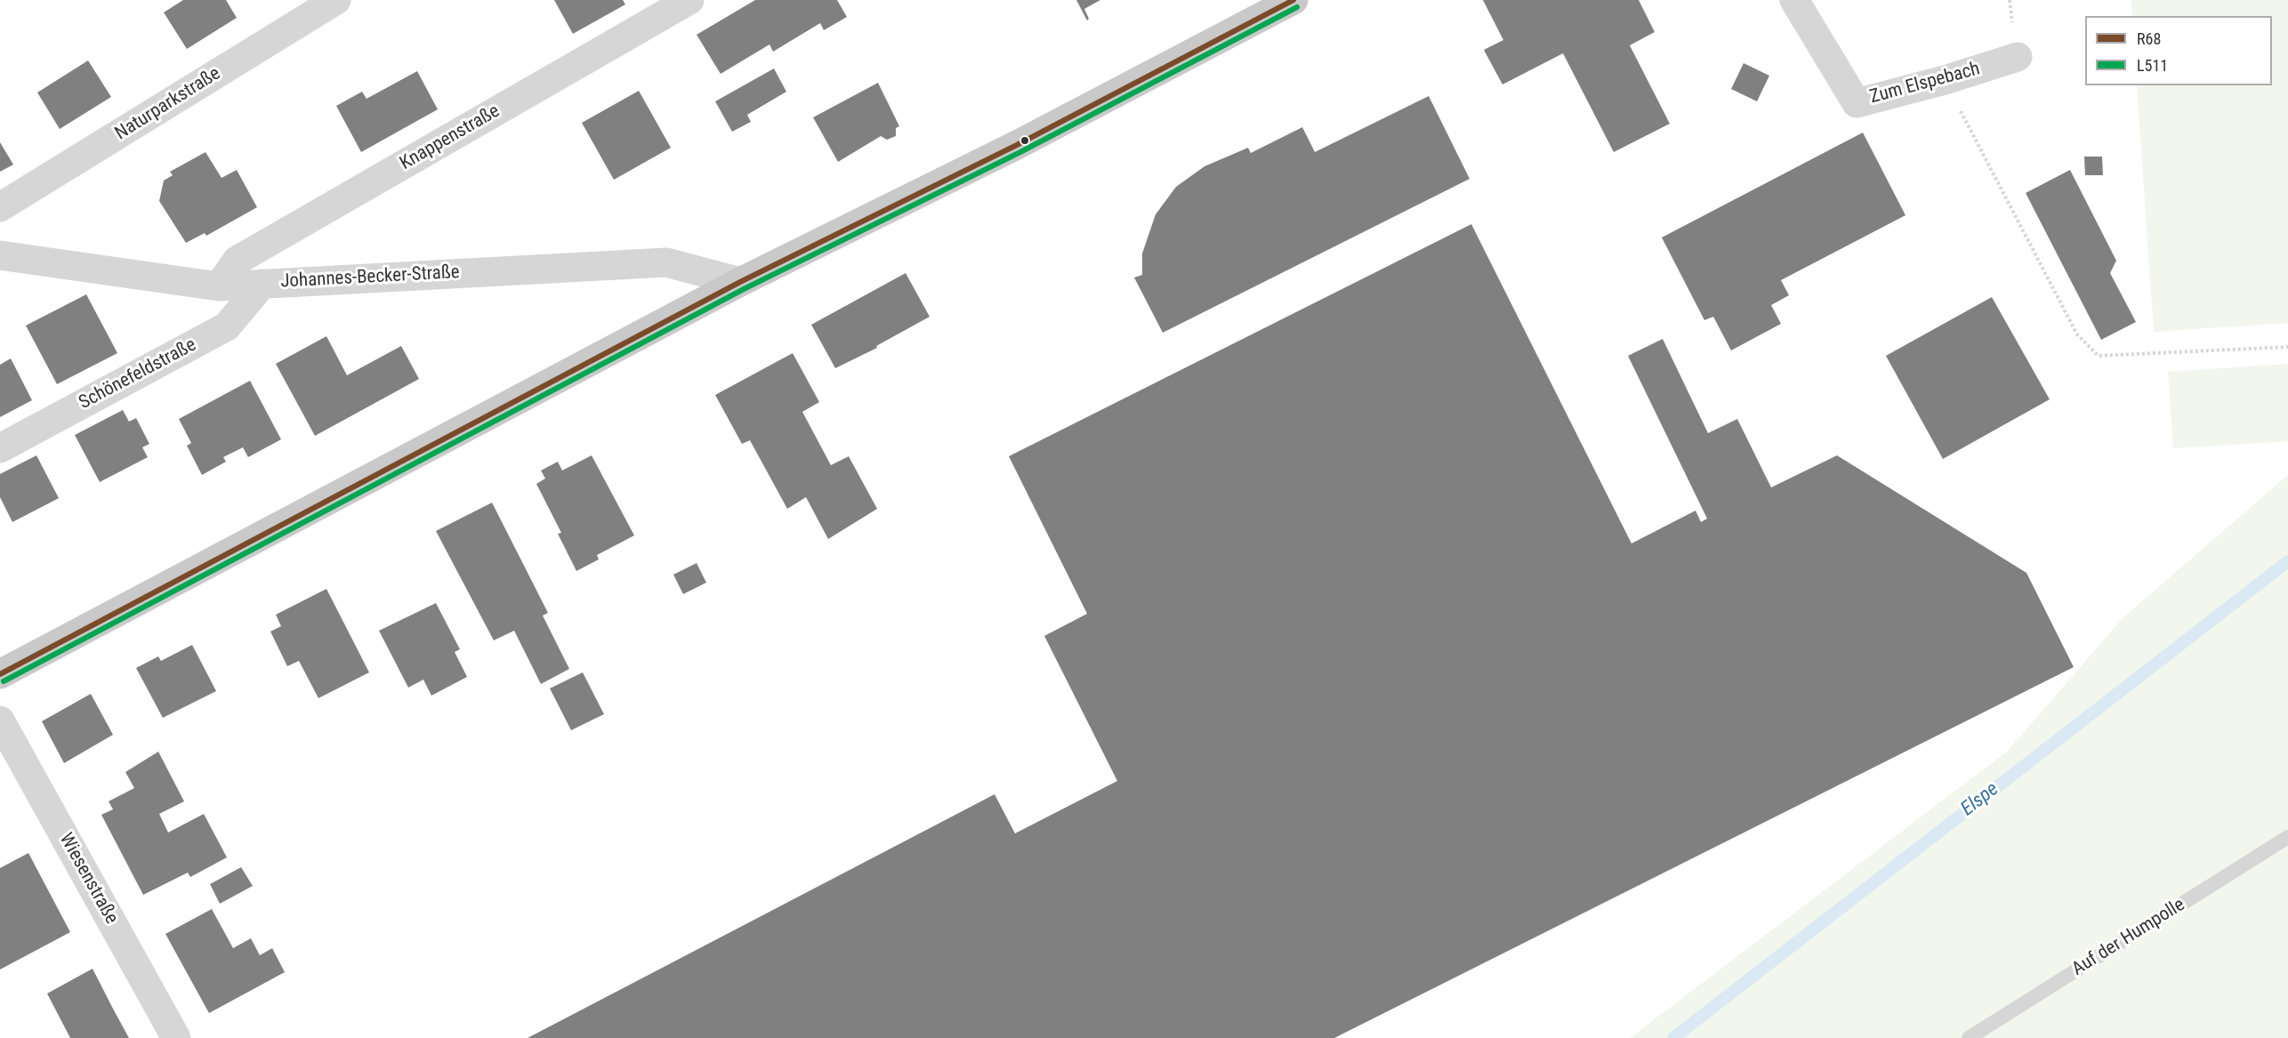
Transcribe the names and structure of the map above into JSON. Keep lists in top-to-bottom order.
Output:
{
  "streets": {
    "street": [
      "Zum Elspebach",
      "Naturparkstraße",
      "Knappenstraße",
      "Johannes-Becker-Straße",
      "Schönefeldstraße",
      "Wiesenstraße"
    ],
    "lane": ["Auf der Humpolle"]
  },
  "crossings": [
    ["Knappenstraße", "Johannes-Becker-Straße"],
    ["Johannes-Becker-Straße", "Schönefeldstraße"]
  ],
  "water": ["Elspe"],
  "lines": ["transit line R68", "transit line L511"],
  "legend": ["R68", "L511"]
}
